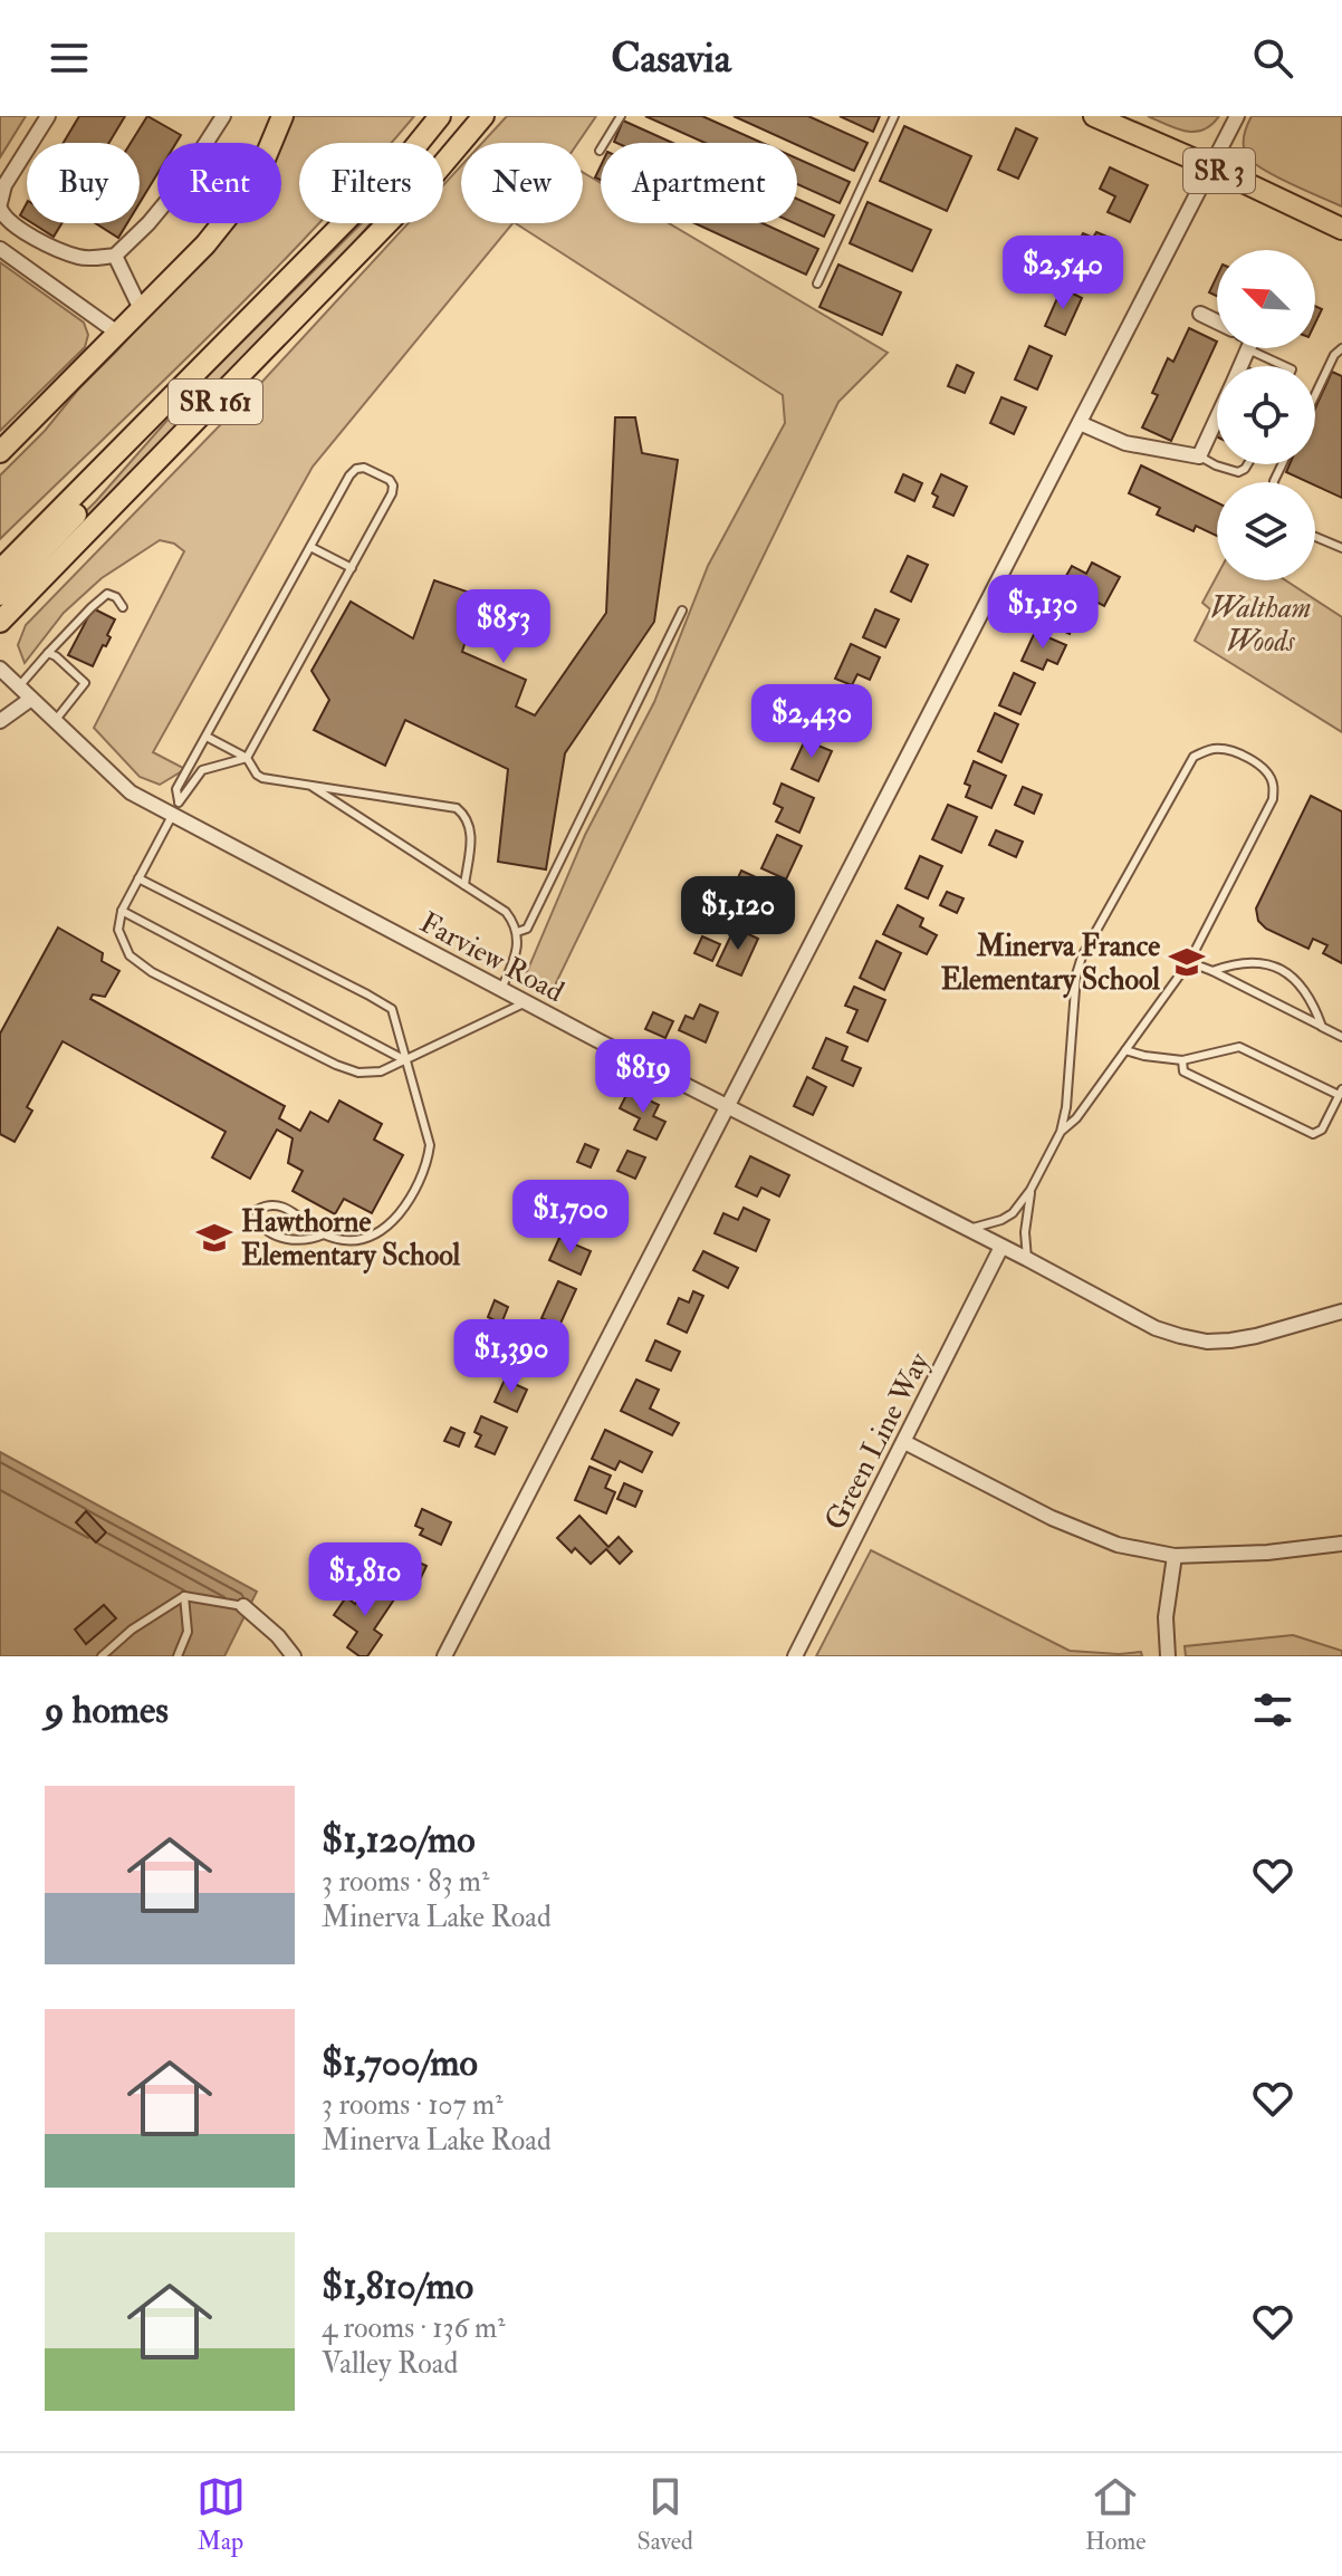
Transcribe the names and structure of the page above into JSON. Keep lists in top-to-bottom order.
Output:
{
  "streets": {
    "main road": ["SR 3", "SR 161"],
    "street": ["Farview Road", "Green Line Way"]
  },
  "crossings": [
    ["Farview Road", "Green Line Way"]
  ],
  "parks": ["Waltham Woods"],
  "places": {
    "school or university": ["Minerva France Elementary School", "Hawthorne Elementary School"]
  },
  "north": "top left",
  "page": {
    "header": "Casavia",
    "chip": [
      "Buy",
      "Rent",
      "Filters",
      "New",
      "Apartment"
    ],
    "price": [
      "$2,540",
      "$1,130",
      "$853",
      "$2,430",
      "$1,120",
      "$819",
      "$1,700",
      "$1,390",
      "$1,810"
    ],
    "heading": "9 homes",
    "list": [
      {
        "name": "$1,120/mo",
        "note": "3 rooms · 83 m² · Minerva Lake Road"
      },
      {
        "name": "$1,700/mo",
        "note": "3 rooms · 107 m² · Minerva Lake Road"
      },
      {
        "name": "$1,810/mo",
        "note": "4 rooms · 136 m² · Valley Road"
      }
    ],
    "tabs": ["Map", "Saved", "Home"]
  }
}
